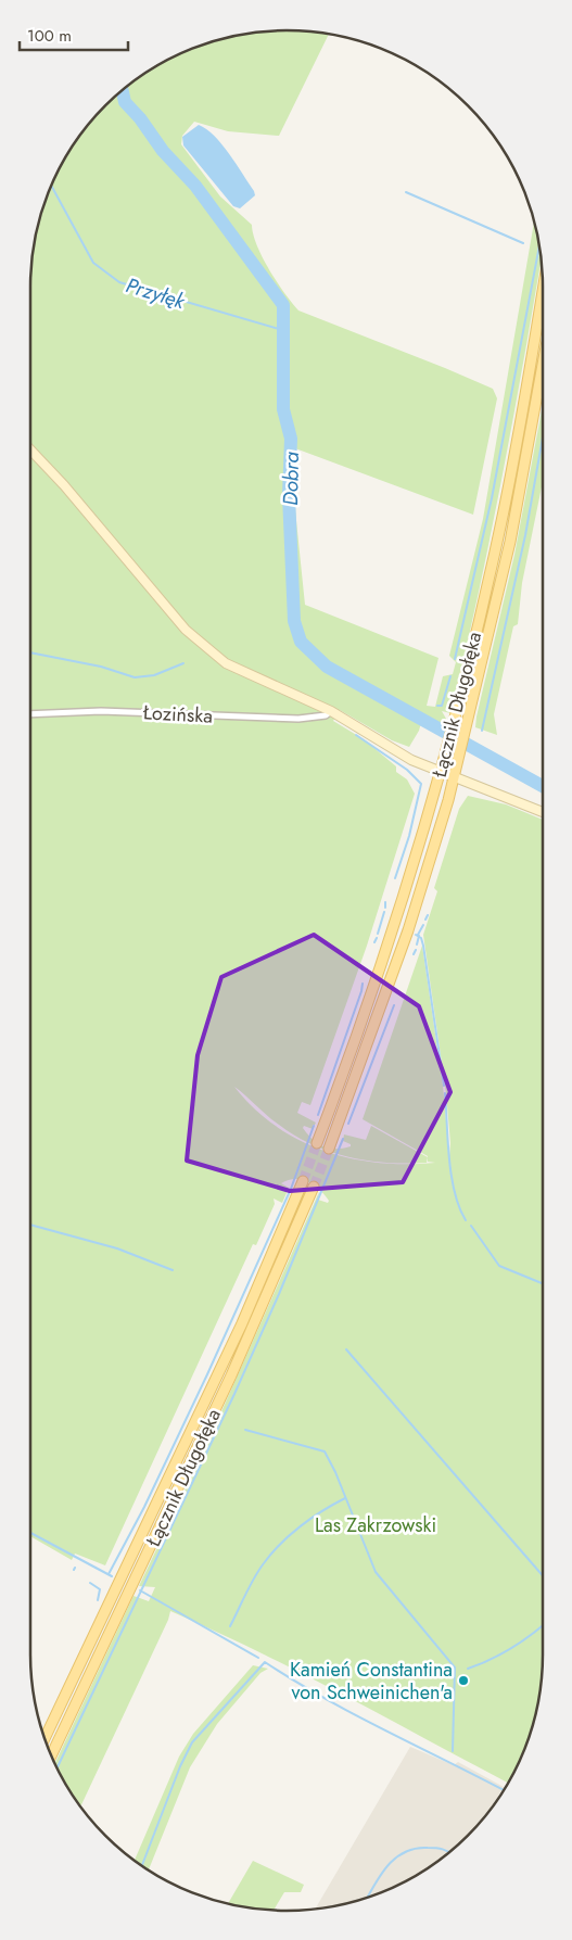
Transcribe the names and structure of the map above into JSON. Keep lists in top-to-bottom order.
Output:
{
  "streets": {
    "main road": ["Łącznik Długołęka"],
    "street": ["Łozińska"]
  },
  "water": ["Przyłęk", "Dobra"],
  "parks": ["Las Zakrzowski"],
  "places": ["Kamień Constantina von Schweinichen'a"],
  "scale_bar": "100 m"
}
